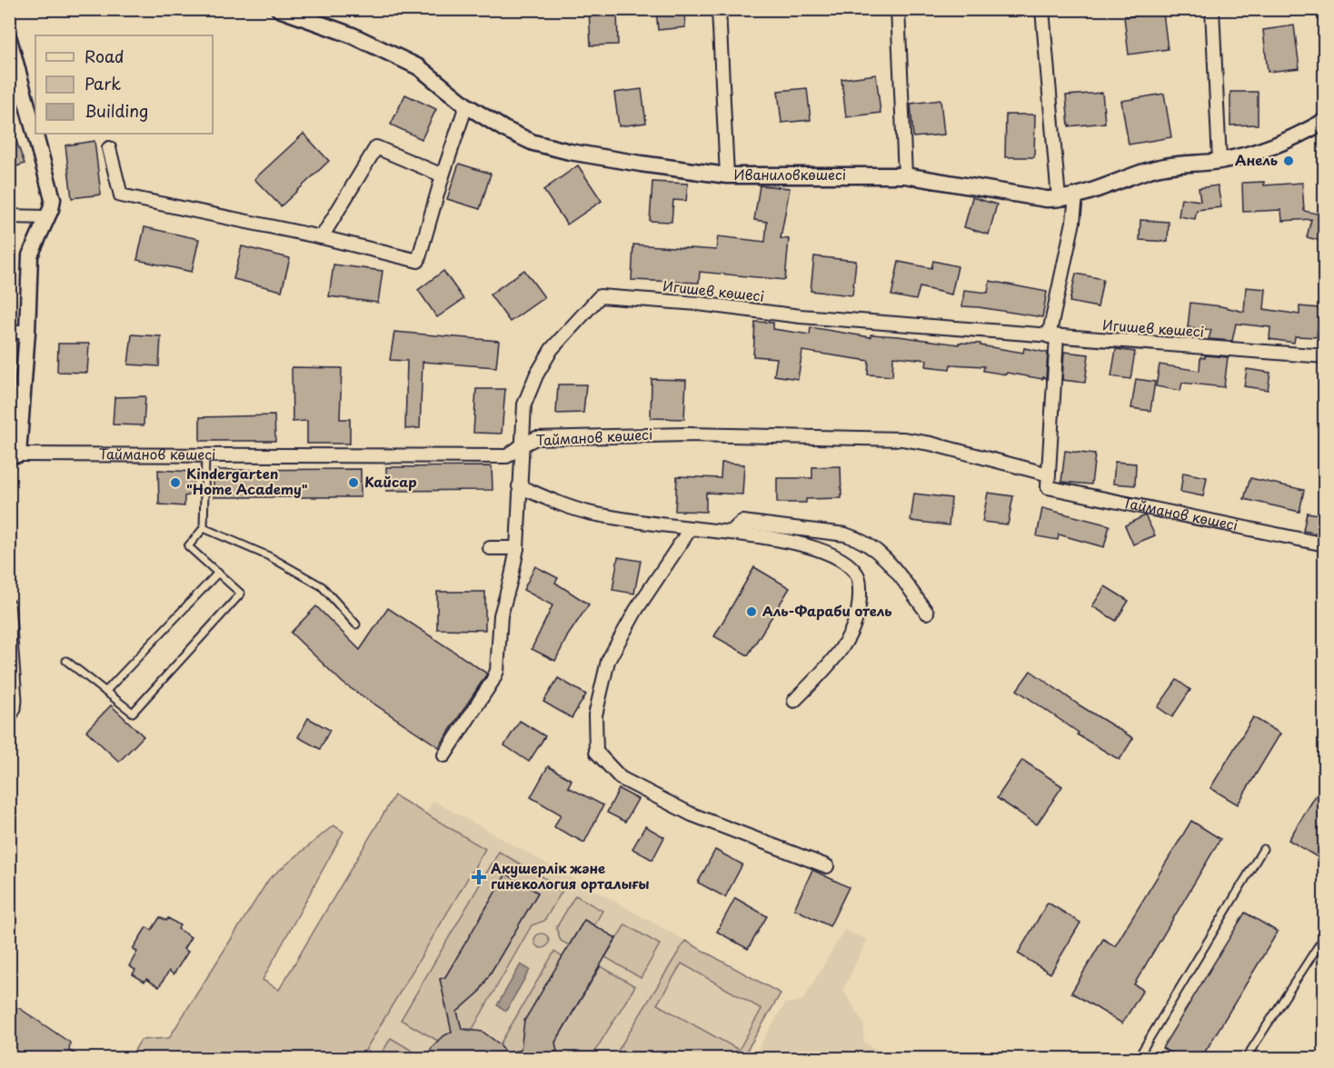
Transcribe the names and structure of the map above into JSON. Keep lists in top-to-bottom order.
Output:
{
  "streets": {
    "street": ["Иваниловкөшесі", "Игишев көшесі", "Тайманов көшесі"]
  },
  "crossings": [
    ["Игишев көшесі", "Тайманов көшесі"]
  ],
  "places": {
    "other": [
      "Анель",
      "Kindergarten \"Home Academy\"",
      "Кайсар",
      "Аль-Фараби отель"
    ],
    "health": ["Акушерлік және гинекология орталығы"]
  },
  "legend": ["Road", "Park", "Building"]
}
